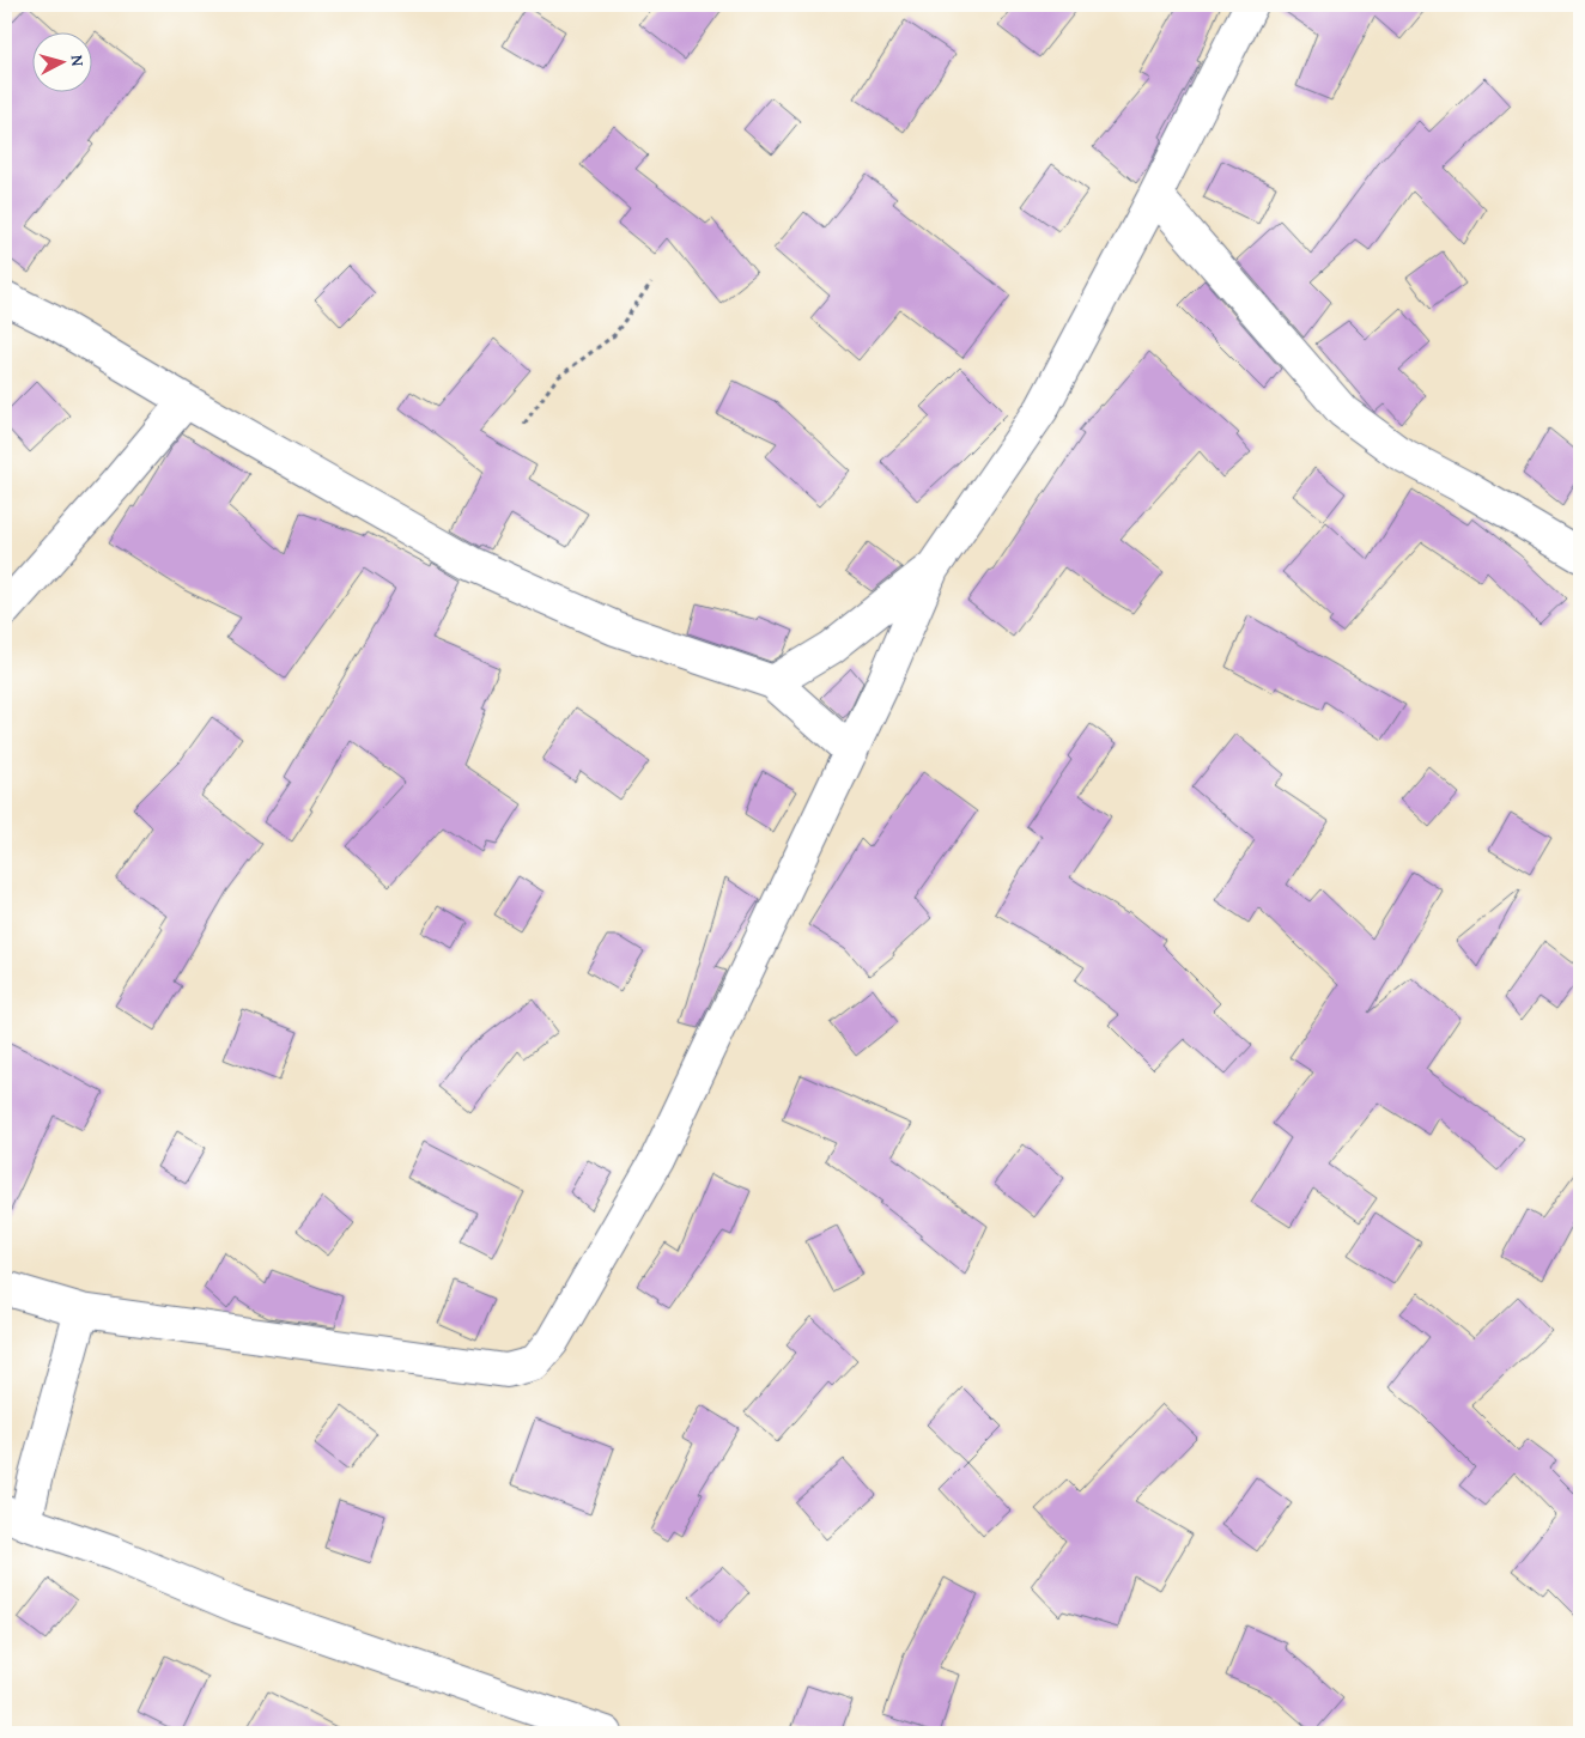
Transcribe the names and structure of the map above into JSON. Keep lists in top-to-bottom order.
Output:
{
  "north": "right"
}
